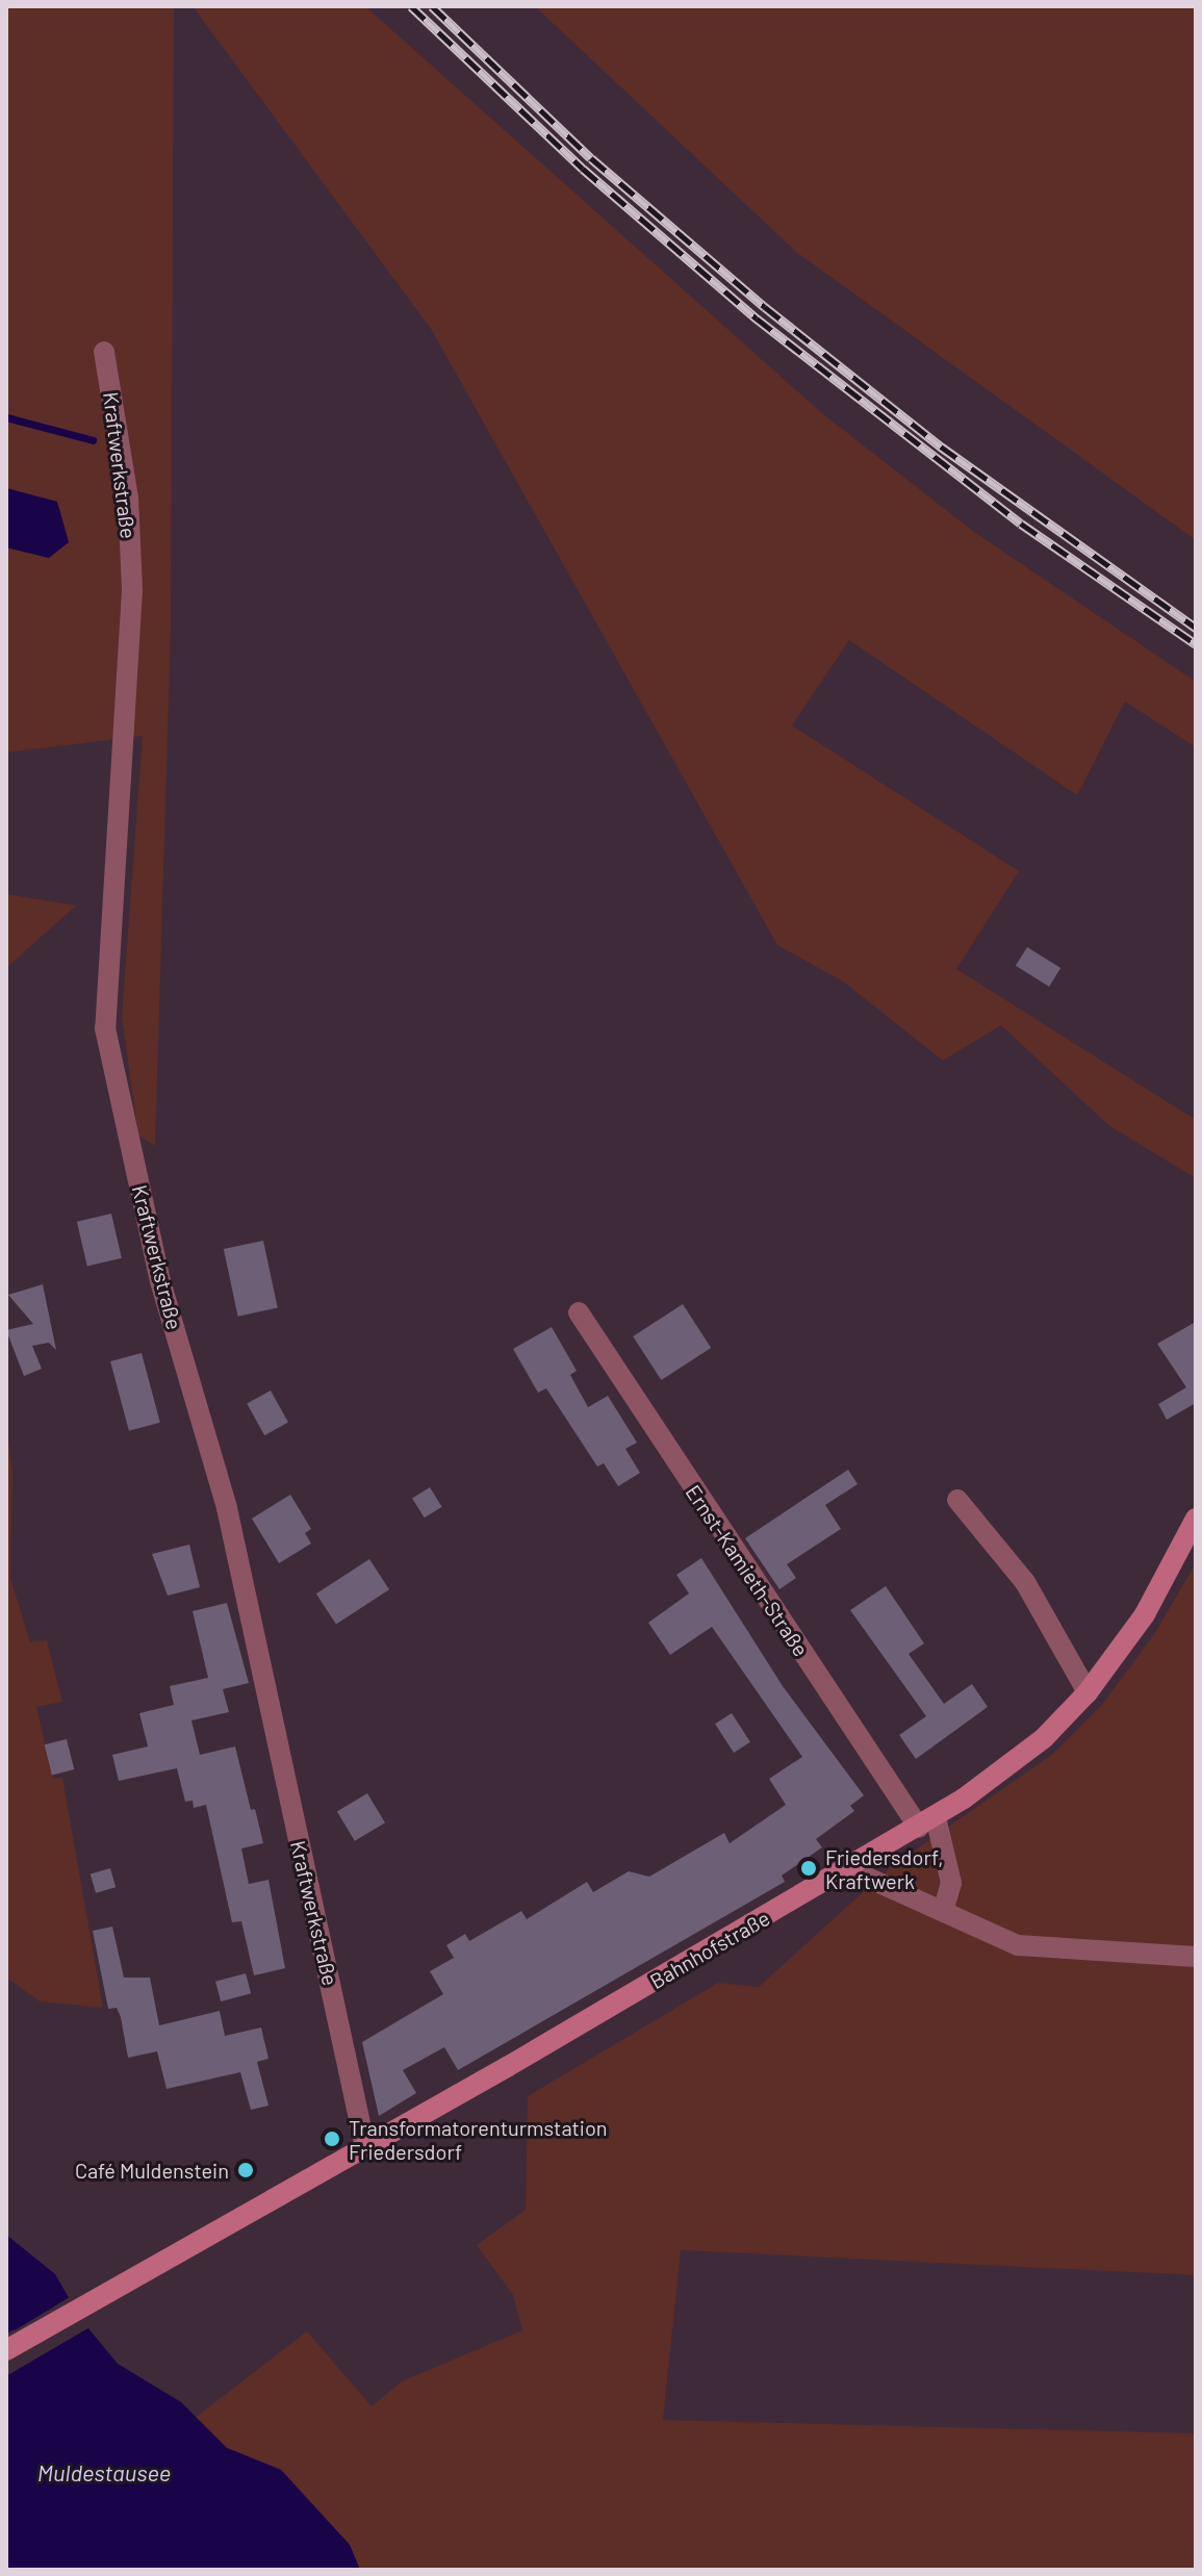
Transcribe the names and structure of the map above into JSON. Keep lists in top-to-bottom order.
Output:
{
  "streets": {
    "main road": ["Bahnhofstraße"],
    "street": ["Kraftwerkstraße", "Ernst-Kamieth-Straße"]
  },
  "crossings": [
    ["Kraftwerkstraße", "Bahnhofstraße"],
    ["Ernst-Kamieth-Straße", "Bahnhofstraße"]
  ],
  "water": ["Muldestausee"],
  "places": ["Friedersdorf, Kraftwerk", "Transformatorenturmstation Friedersdorf", "Café Muldenstein"]
}
